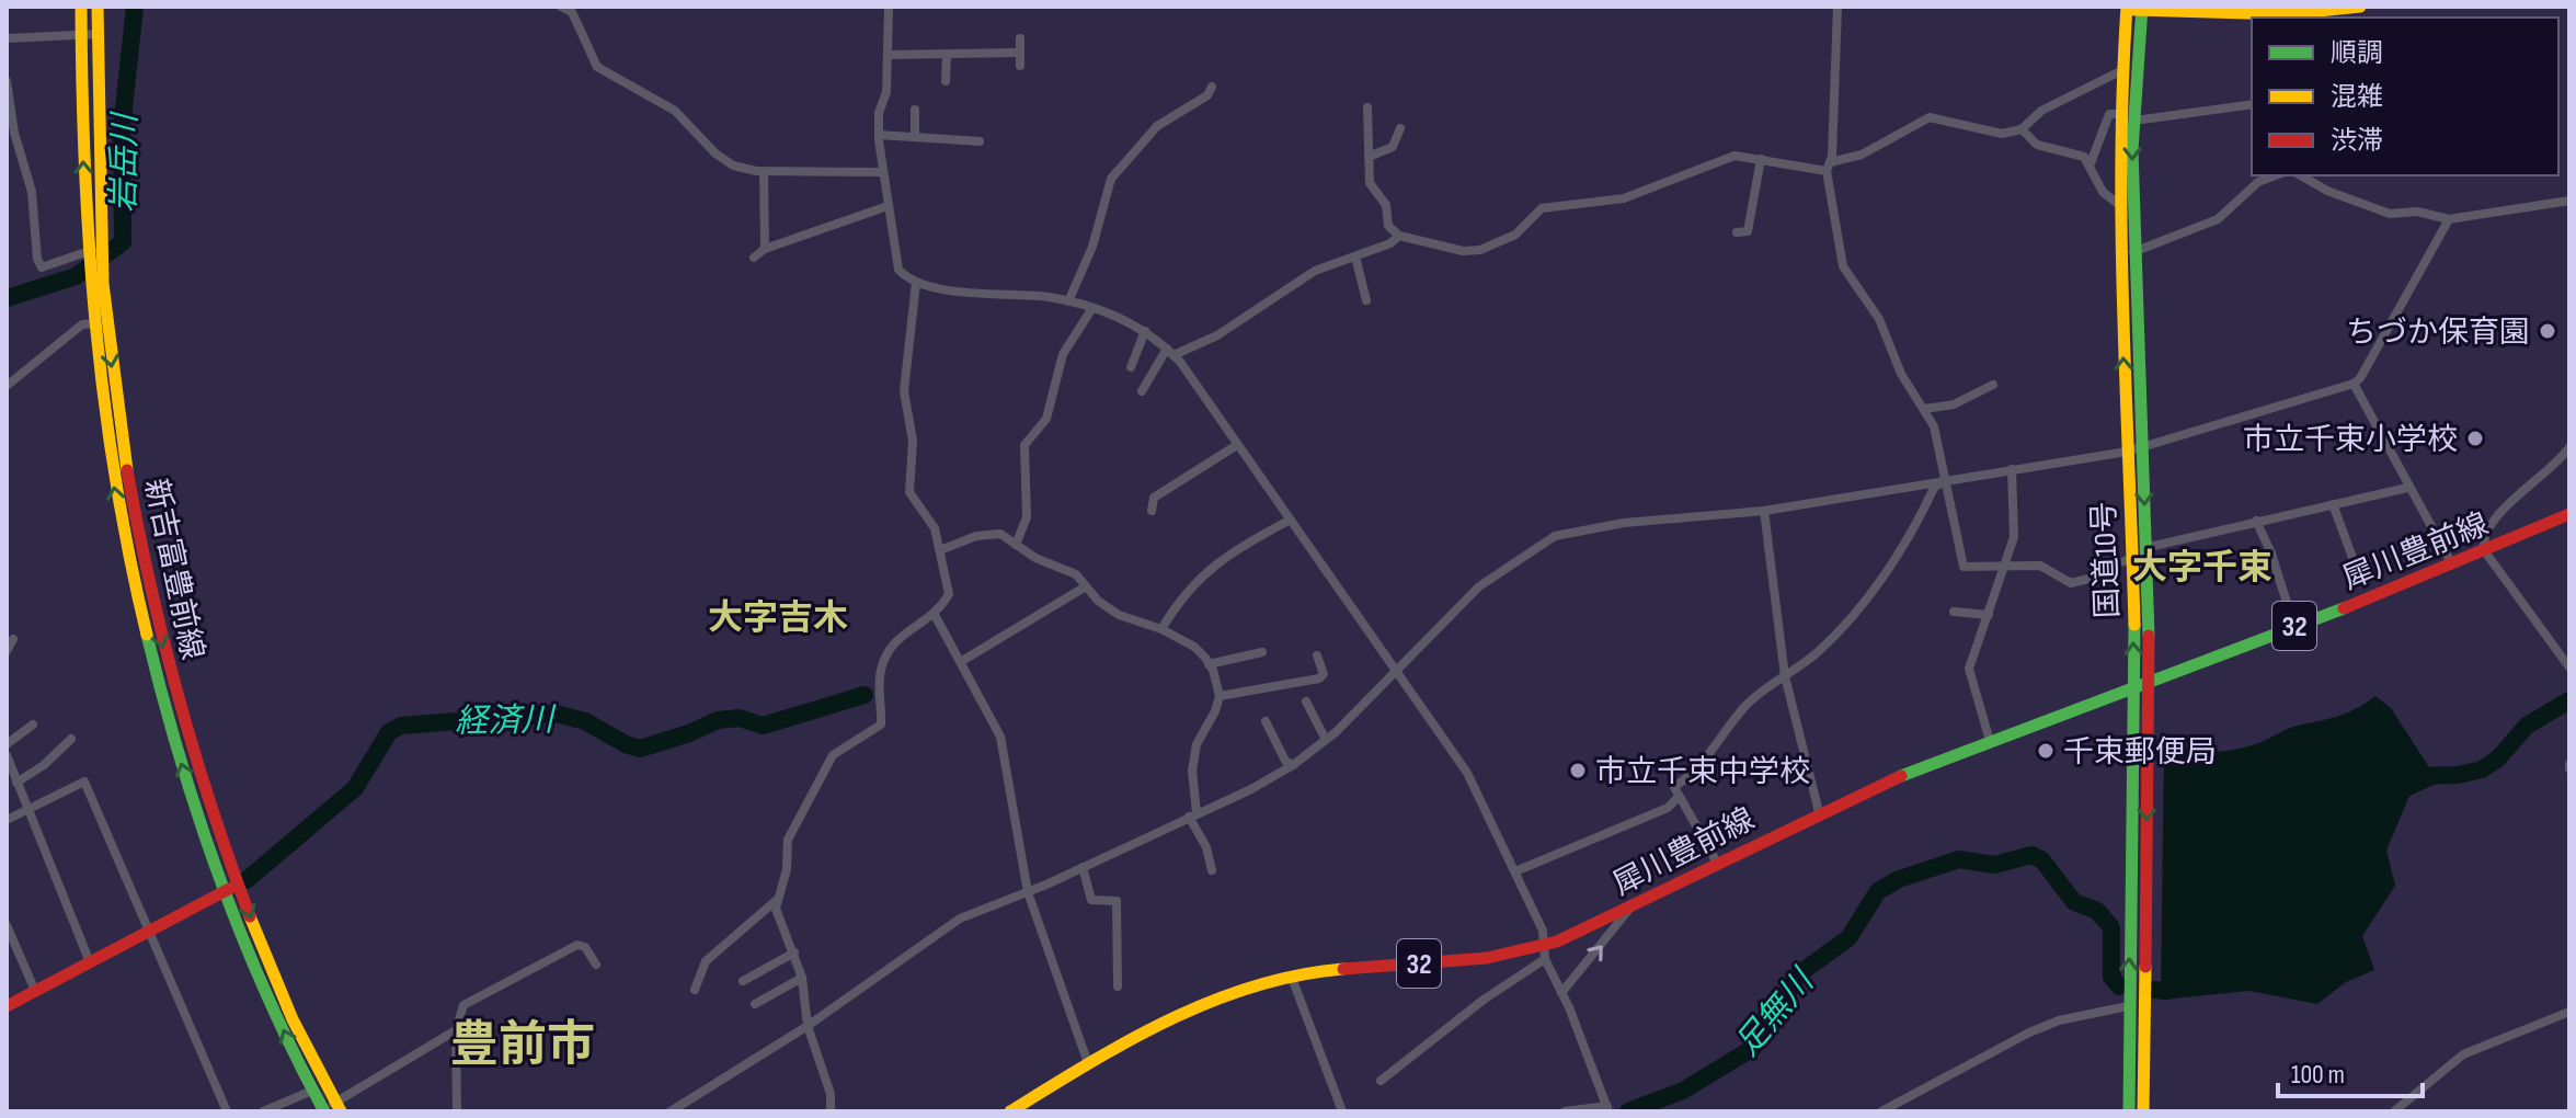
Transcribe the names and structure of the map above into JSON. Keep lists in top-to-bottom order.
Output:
{
  "streets": {
    "main road": [
      "犀川豊前線",
      "国道10号",
      "新吉富豊前線",
      "32"
    ]
  },
  "crossings": [
    ["犀川豊前線", "国道10号"]
  ],
  "districts": ["大字千束", "大字吉木", "豊前市"],
  "water": ["岩岳川", "経済川", "足無川"],
  "places": [
    "ちづか保育園",
    "市立千束小学校",
    "千束郵便局",
    "市立千束中学校"
  ],
  "legend": ["順調", "混雑", "渋滞"],
  "scale_bar": "100 m"
}
